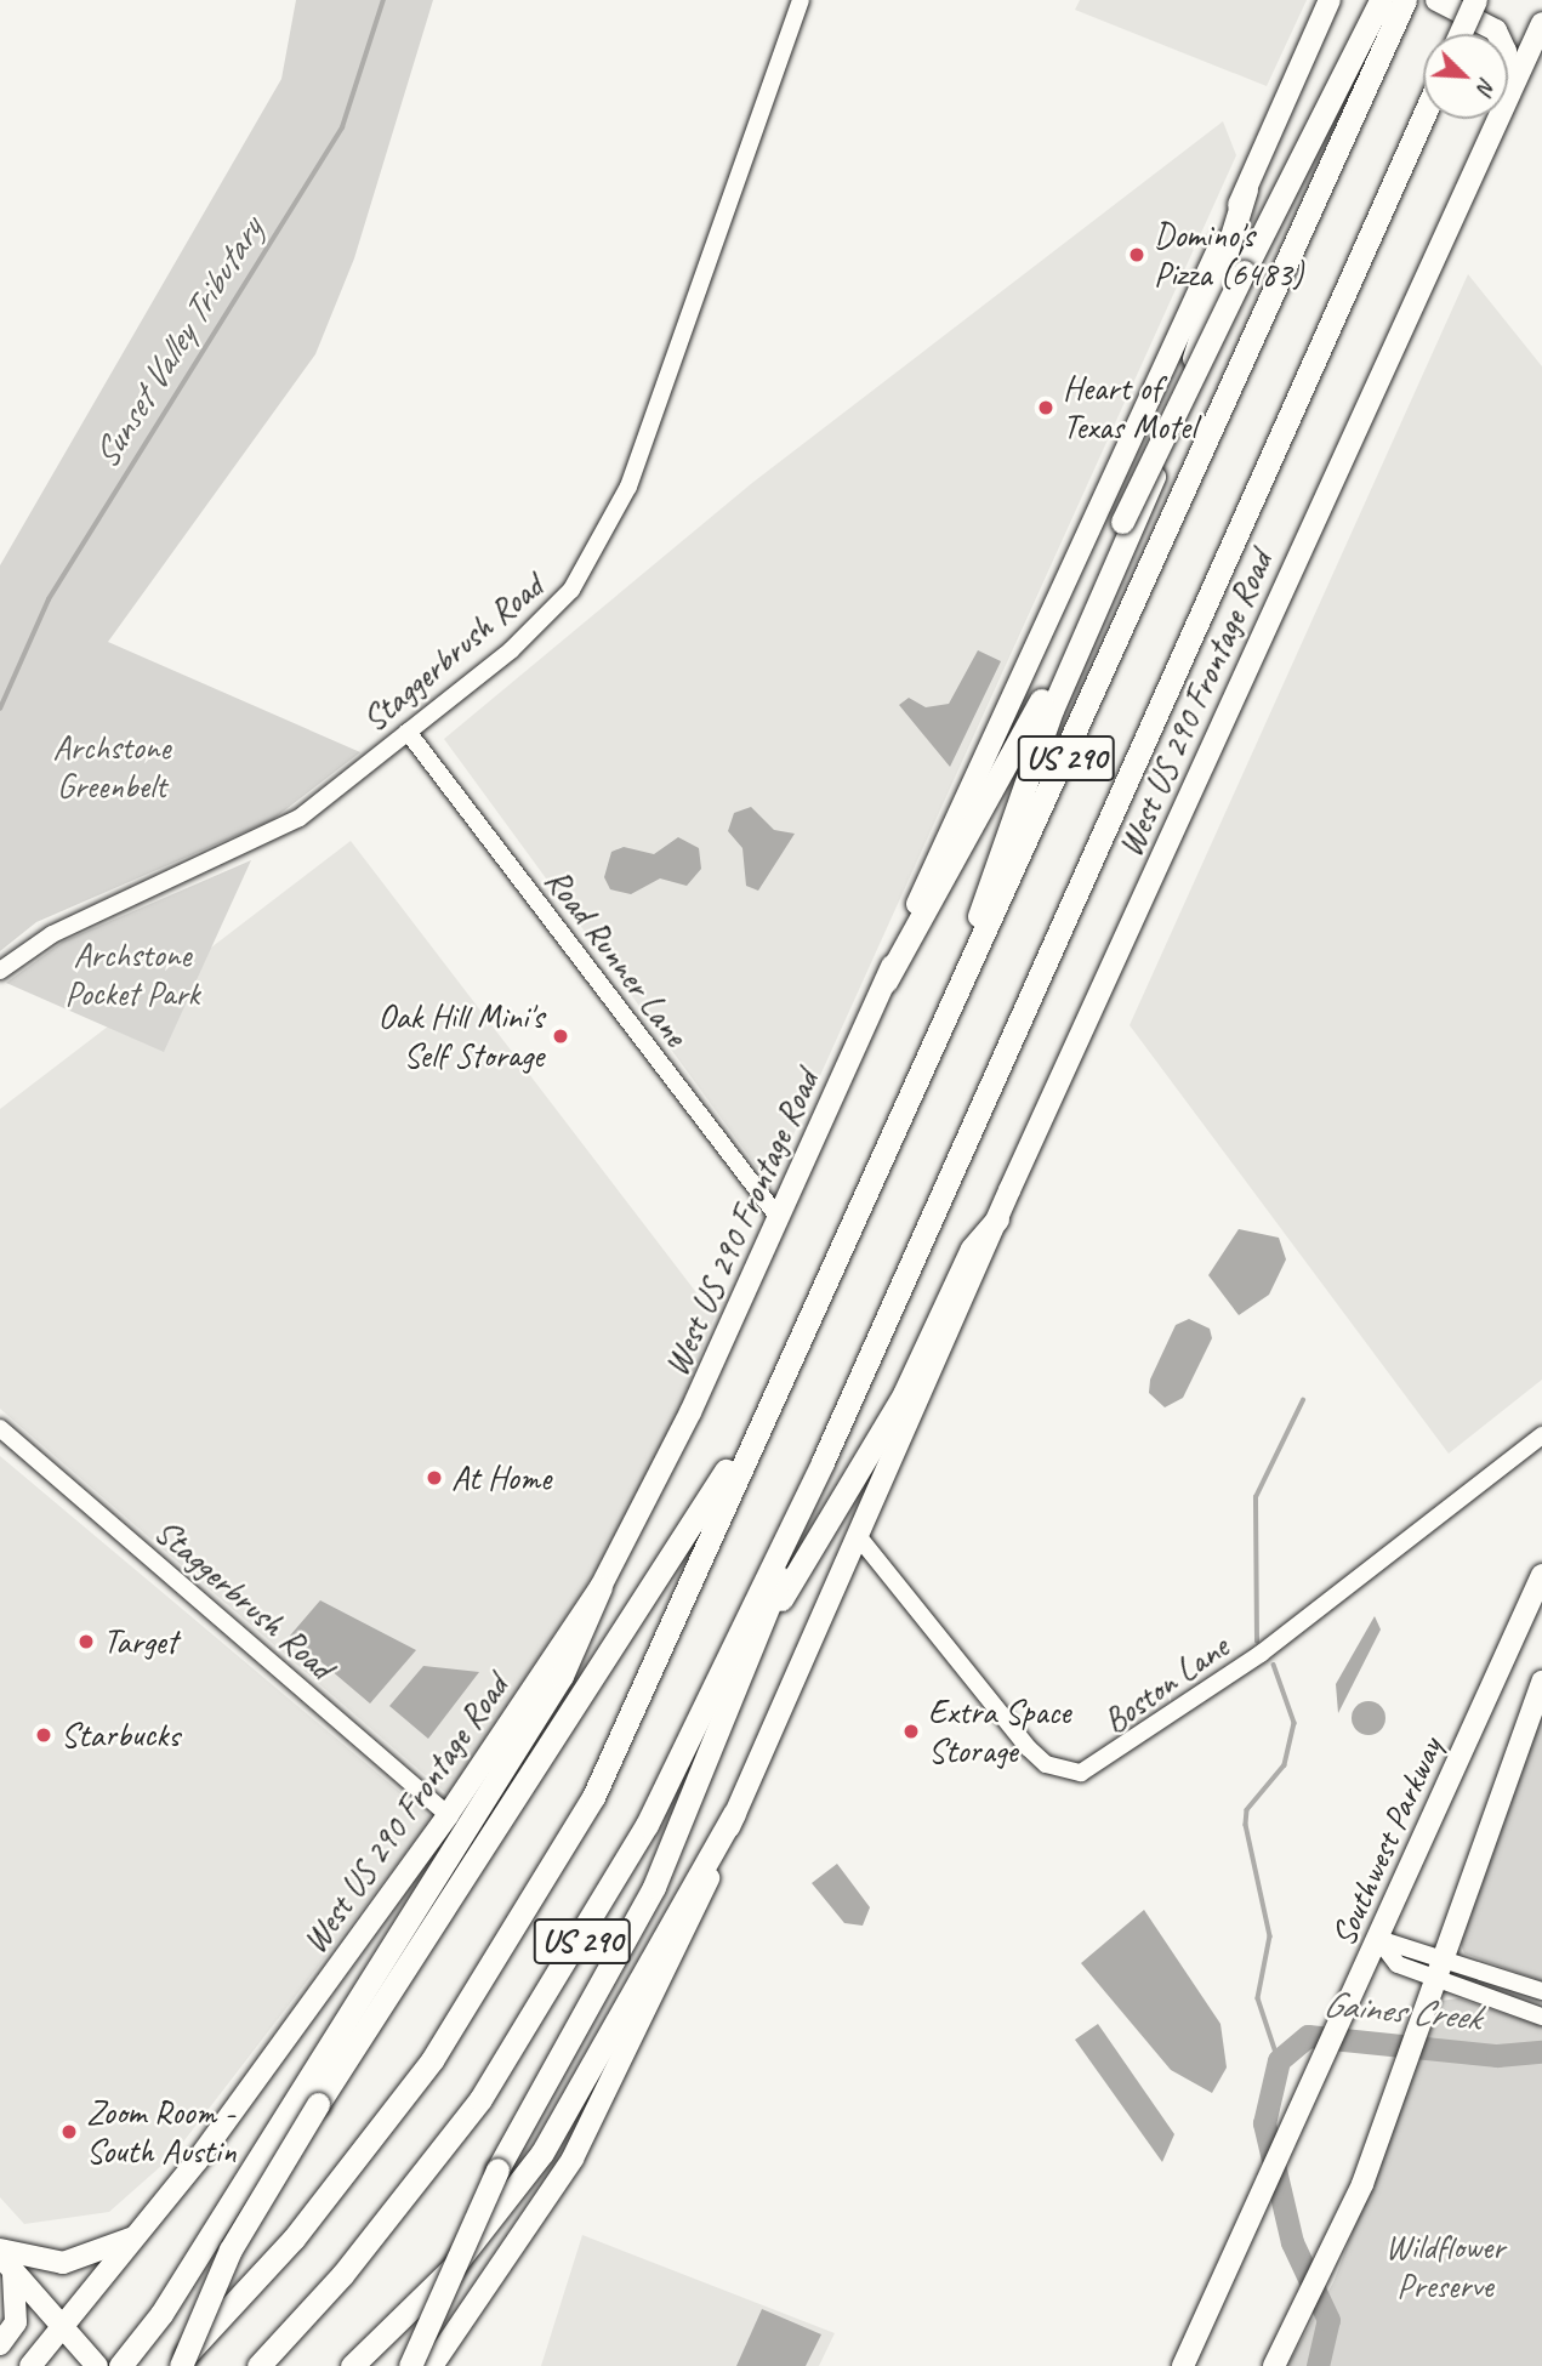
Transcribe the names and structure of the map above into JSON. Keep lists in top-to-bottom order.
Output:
{
  "streets": {
    "highway": ["US 290"],
    "main road": ["West US 290 Frontage Road", "Southwest Parkway"],
    "street": ["Staggerbrush Road", "Road Runner Lane", "Boston Lane"]
  },
  "crossings": [
    ["Staggerbrush Road", "West US 290 Frontage Road"],
    ["Staggerbrush Road", "Road Runner Lane"],
    ["West US 290 Frontage Road", "Road Runner Lane"],
    ["West US 290 Frontage Road", "Boston Lane"]
  ],
  "water": ["Sunset Valley Tributary", "Gaines Creek"],
  "parks": ["Archstone Greenbelt", "Archstone Pocket Park", "Wildflower Preserve"],
  "places": [
    "Domino's Pizza (6483)",
    "Heart of Texas Motel",
    "Oak Hill Mini's Self Storage",
    "At Home",
    "Target",
    "Extra Space Storage",
    "Starbucks",
    "Zoom Room - South Austin"
  ],
  "north": "bottom right"
}
